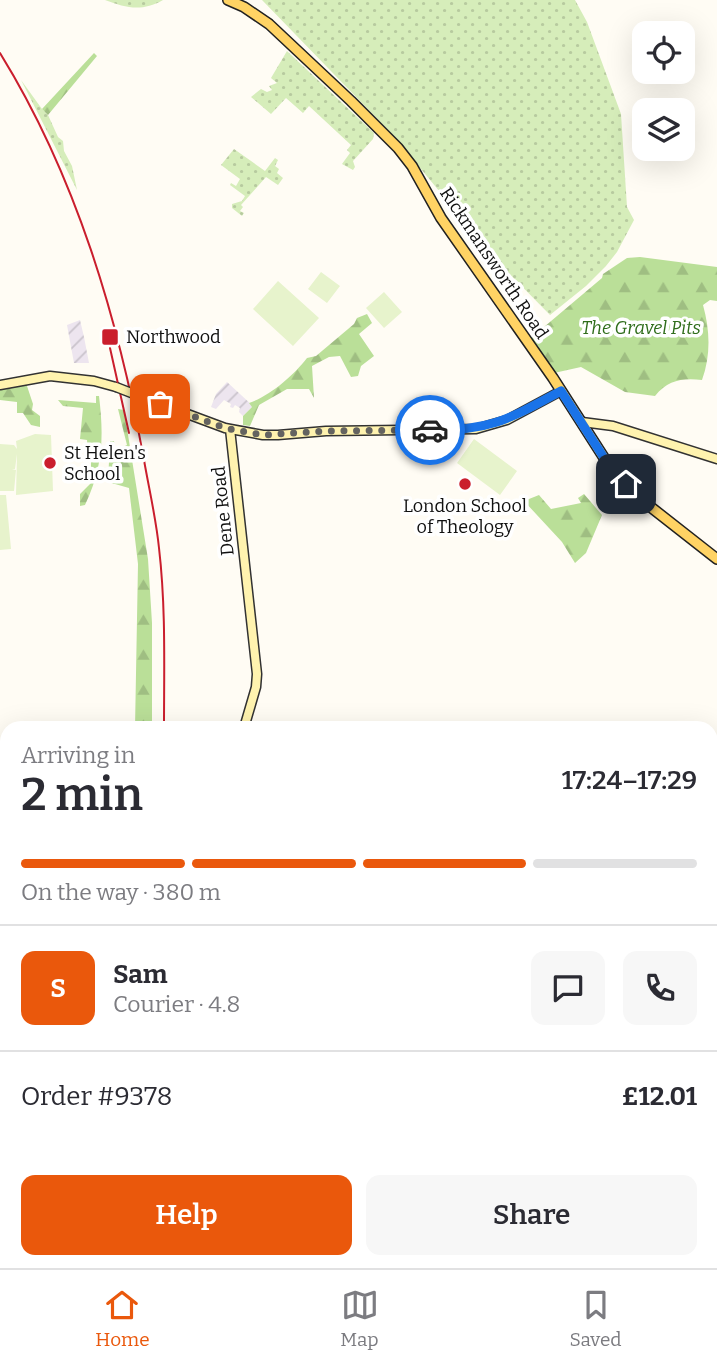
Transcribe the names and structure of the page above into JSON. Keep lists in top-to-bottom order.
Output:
{
  "streets": {
    "main road": ["Rickmansworth Road", "Dene Road"]
  },
  "parks": ["The Gravel Pits"],
  "places": {
    "transit": ["Northwood"],
    "other": ["St Helen's School", "London School of Theology"]
  },
  "page": {
    "heading": ["2 min", "Arriving in", "17:24–17:29"],
    "panel": [
      "Sam",
      "Courier · 4.8",
      "Order #9378",
      "£12.01"
    ],
    "bar": "On the way · 380 m",
    "round": "S",
    "buttons": ["Help", "Share"],
    "tabs": ["Home", "Map", "Saved"]
  }
}
